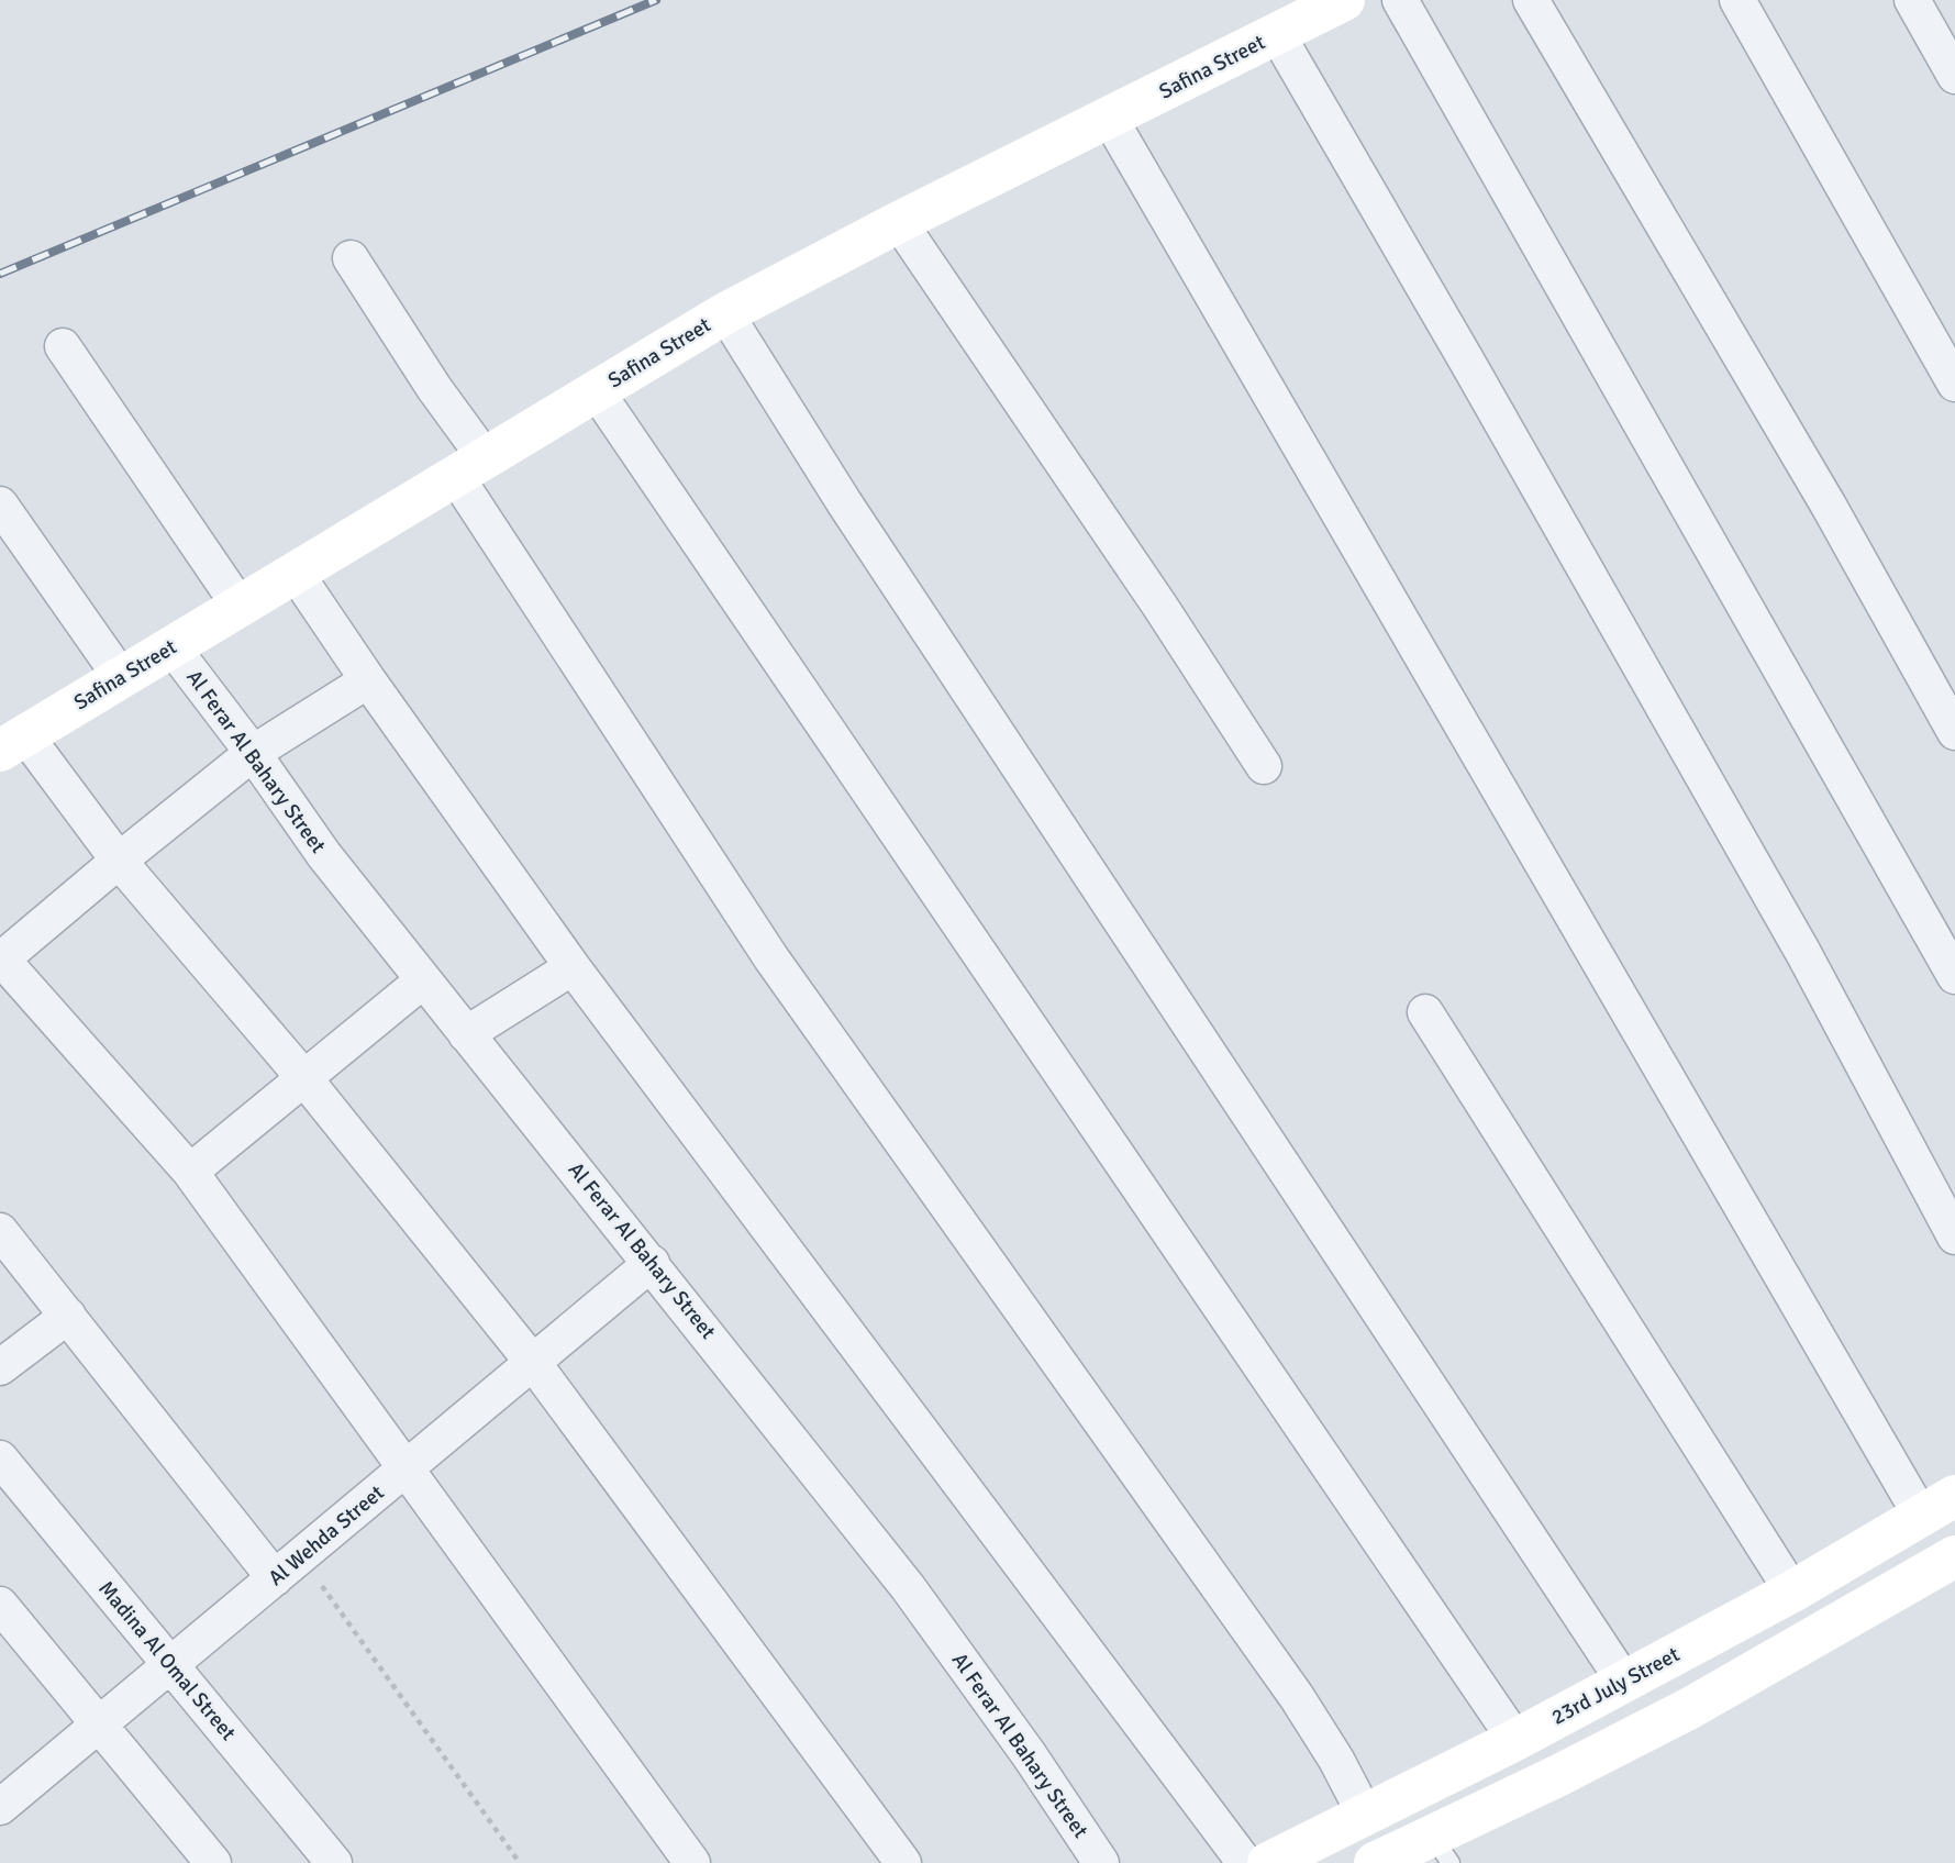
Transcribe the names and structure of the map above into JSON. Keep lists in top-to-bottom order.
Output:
{
  "streets": {
    "street": [
      "Safina Street",
      "Al Ferar Al Bahary Street",
      "Al Wehda Street",
      "Madina Al Omal Street",
      "23rd July Street"
    ]
  },
  "crossings": [
    ["Safina Street", "Al Ferar Al Bahary Street"],
    ["Al Ferar Al Bahary Street", "Al Wehda Street"],
    ["Al Wehda Street", "Madina Al Omal Street"]
  ]
}
